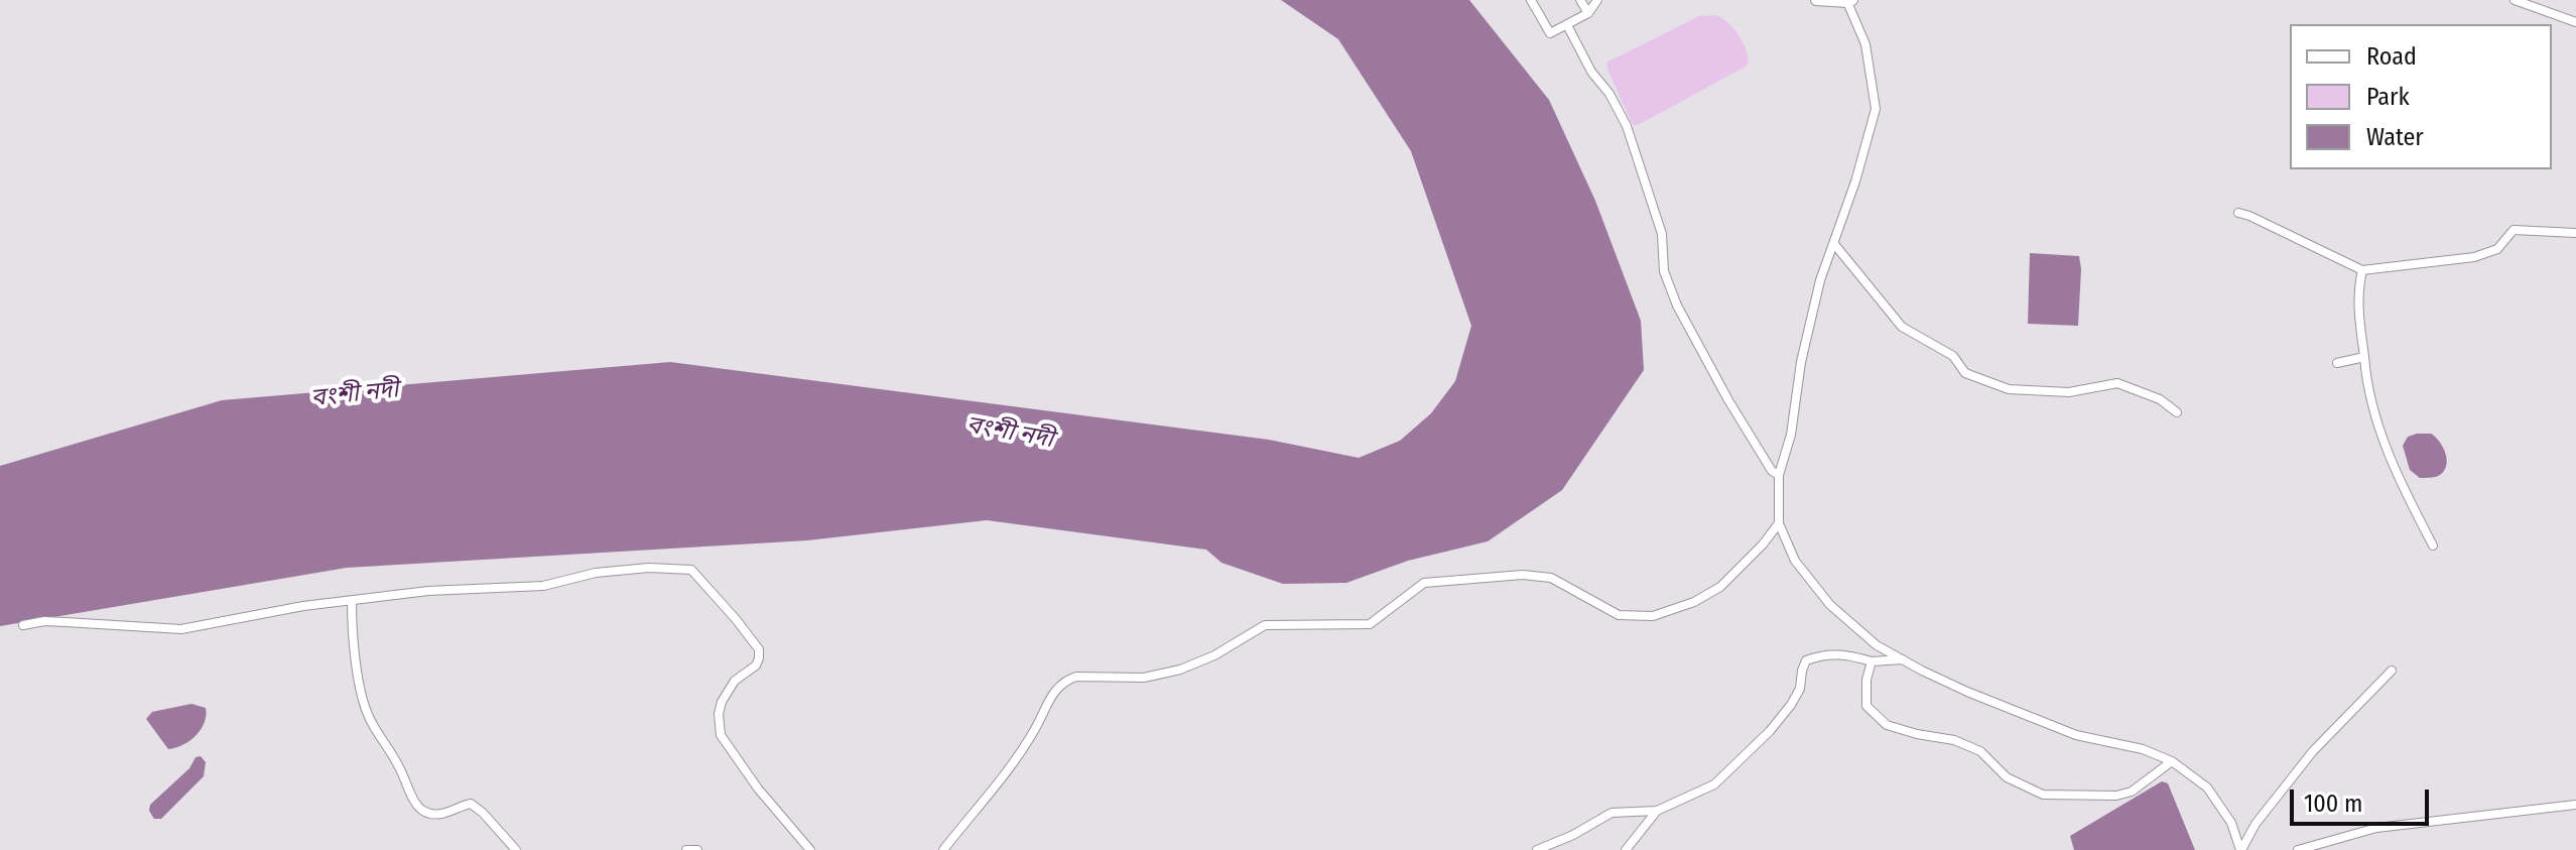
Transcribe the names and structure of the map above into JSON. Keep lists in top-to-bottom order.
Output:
{
  "water": ["বংশী নদী"],
  "legend": ["Road", "Park", "Water"],
  "scale_bar": "100 m"
}
